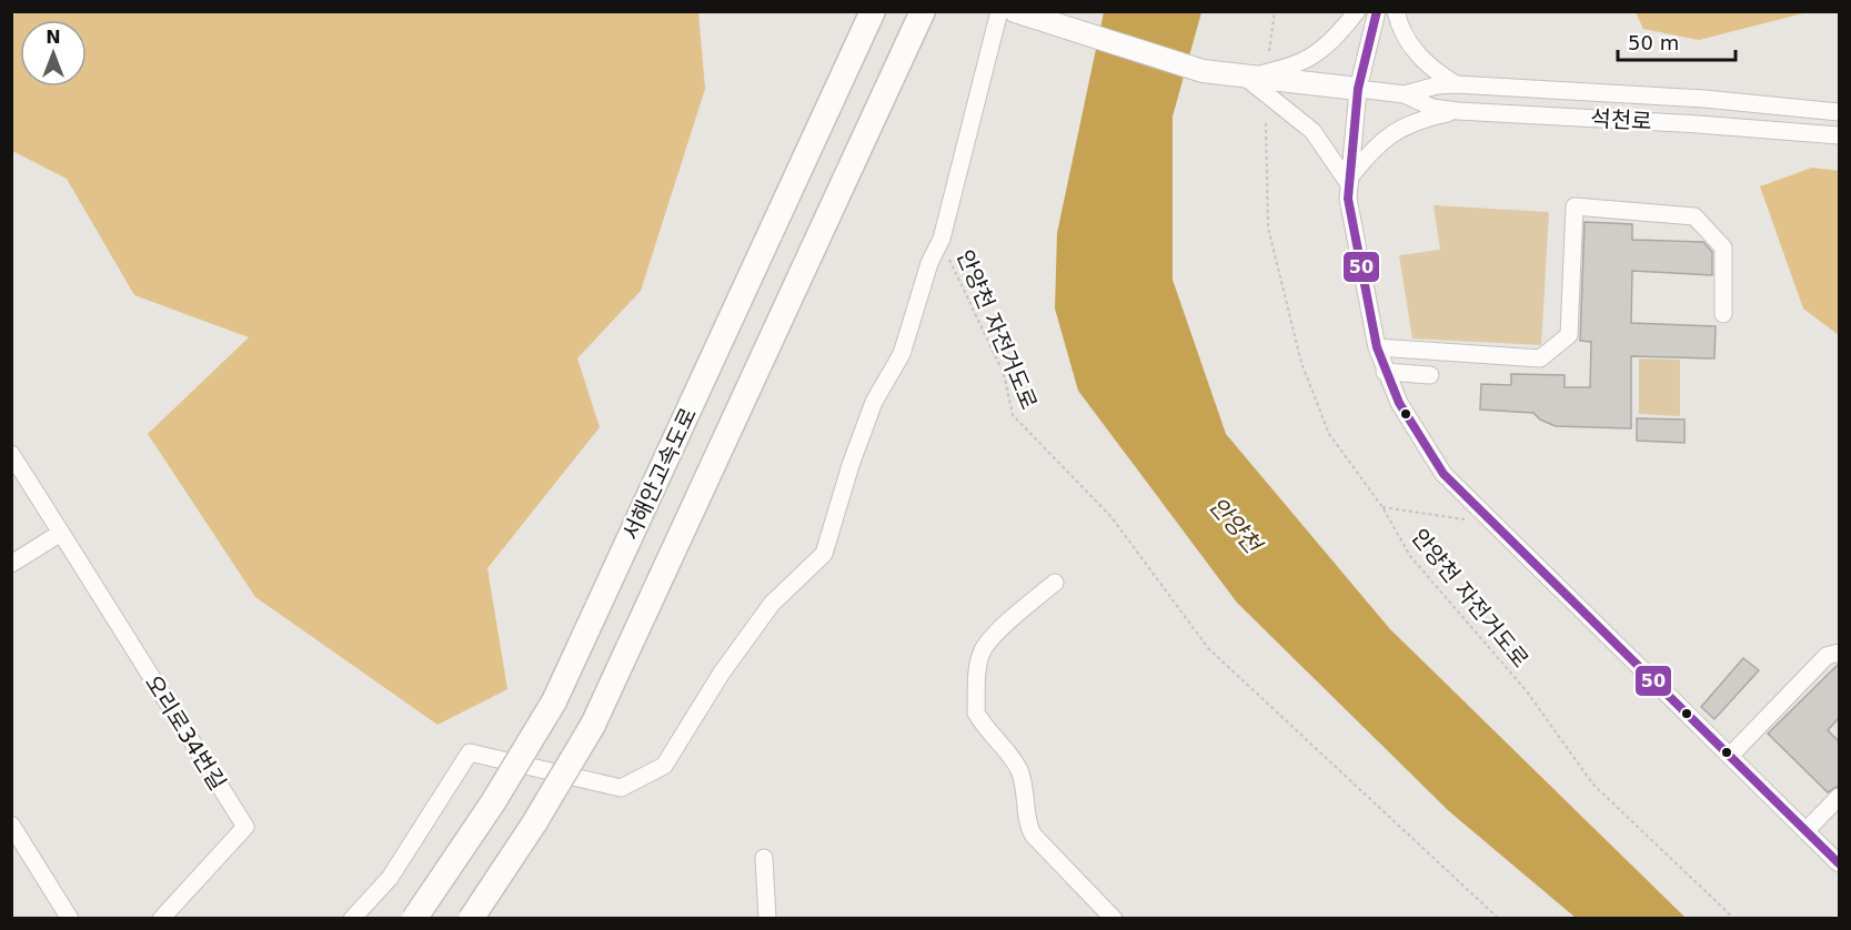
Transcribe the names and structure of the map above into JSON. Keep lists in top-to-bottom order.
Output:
{
  "streets": {
    "highway": ["서해안고속도로"],
    "main road": ["석천로"],
    "street": ["오리로34번길"],
    "path": ["안양천 자전거도로"]
  },
  "water": ["안양천"],
  "lines": ["transit line 50"],
  "scale_bar": "50 m",
  "north": "top"
}
